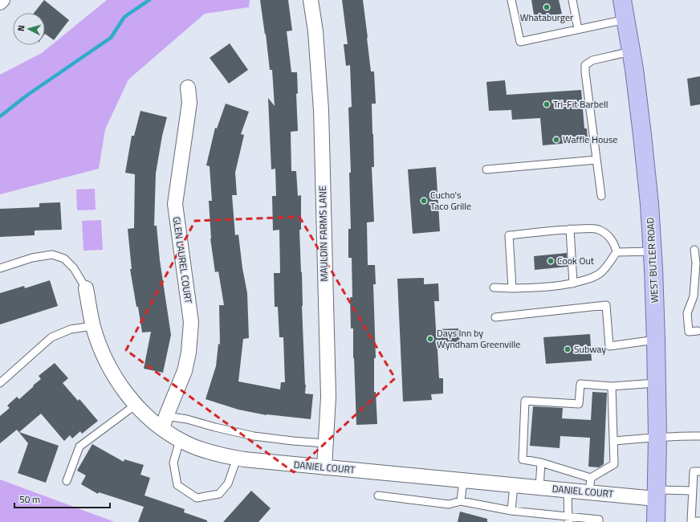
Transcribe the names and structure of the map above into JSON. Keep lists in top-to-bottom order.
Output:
{
  "streets": {
    "main road": ["WEST BUTLER ROAD"],
    "street": ["MAULDIN FARMS LANE", "GLEN LAUREL COURT", "DANIEL COURT"]
  },
  "crossings": [
    ["MAULDIN FARMS LANE", "DANIEL COURT"],
    ["GLEN LAUREL COURT", "DANIEL COURT"],
    ["WEST BUTLER ROAD", "DANIEL COURT"]
  ],
  "places": [
    "Whataburger",
    "Tri-Fit Barbell",
    "Waffle House",
    "Cucho's Taco Grille",
    "Cook Out",
    "Days Inn by Wyndham Greenville",
    "Subway"
  ],
  "scale_bar": "50 m",
  "north": "left"
}
